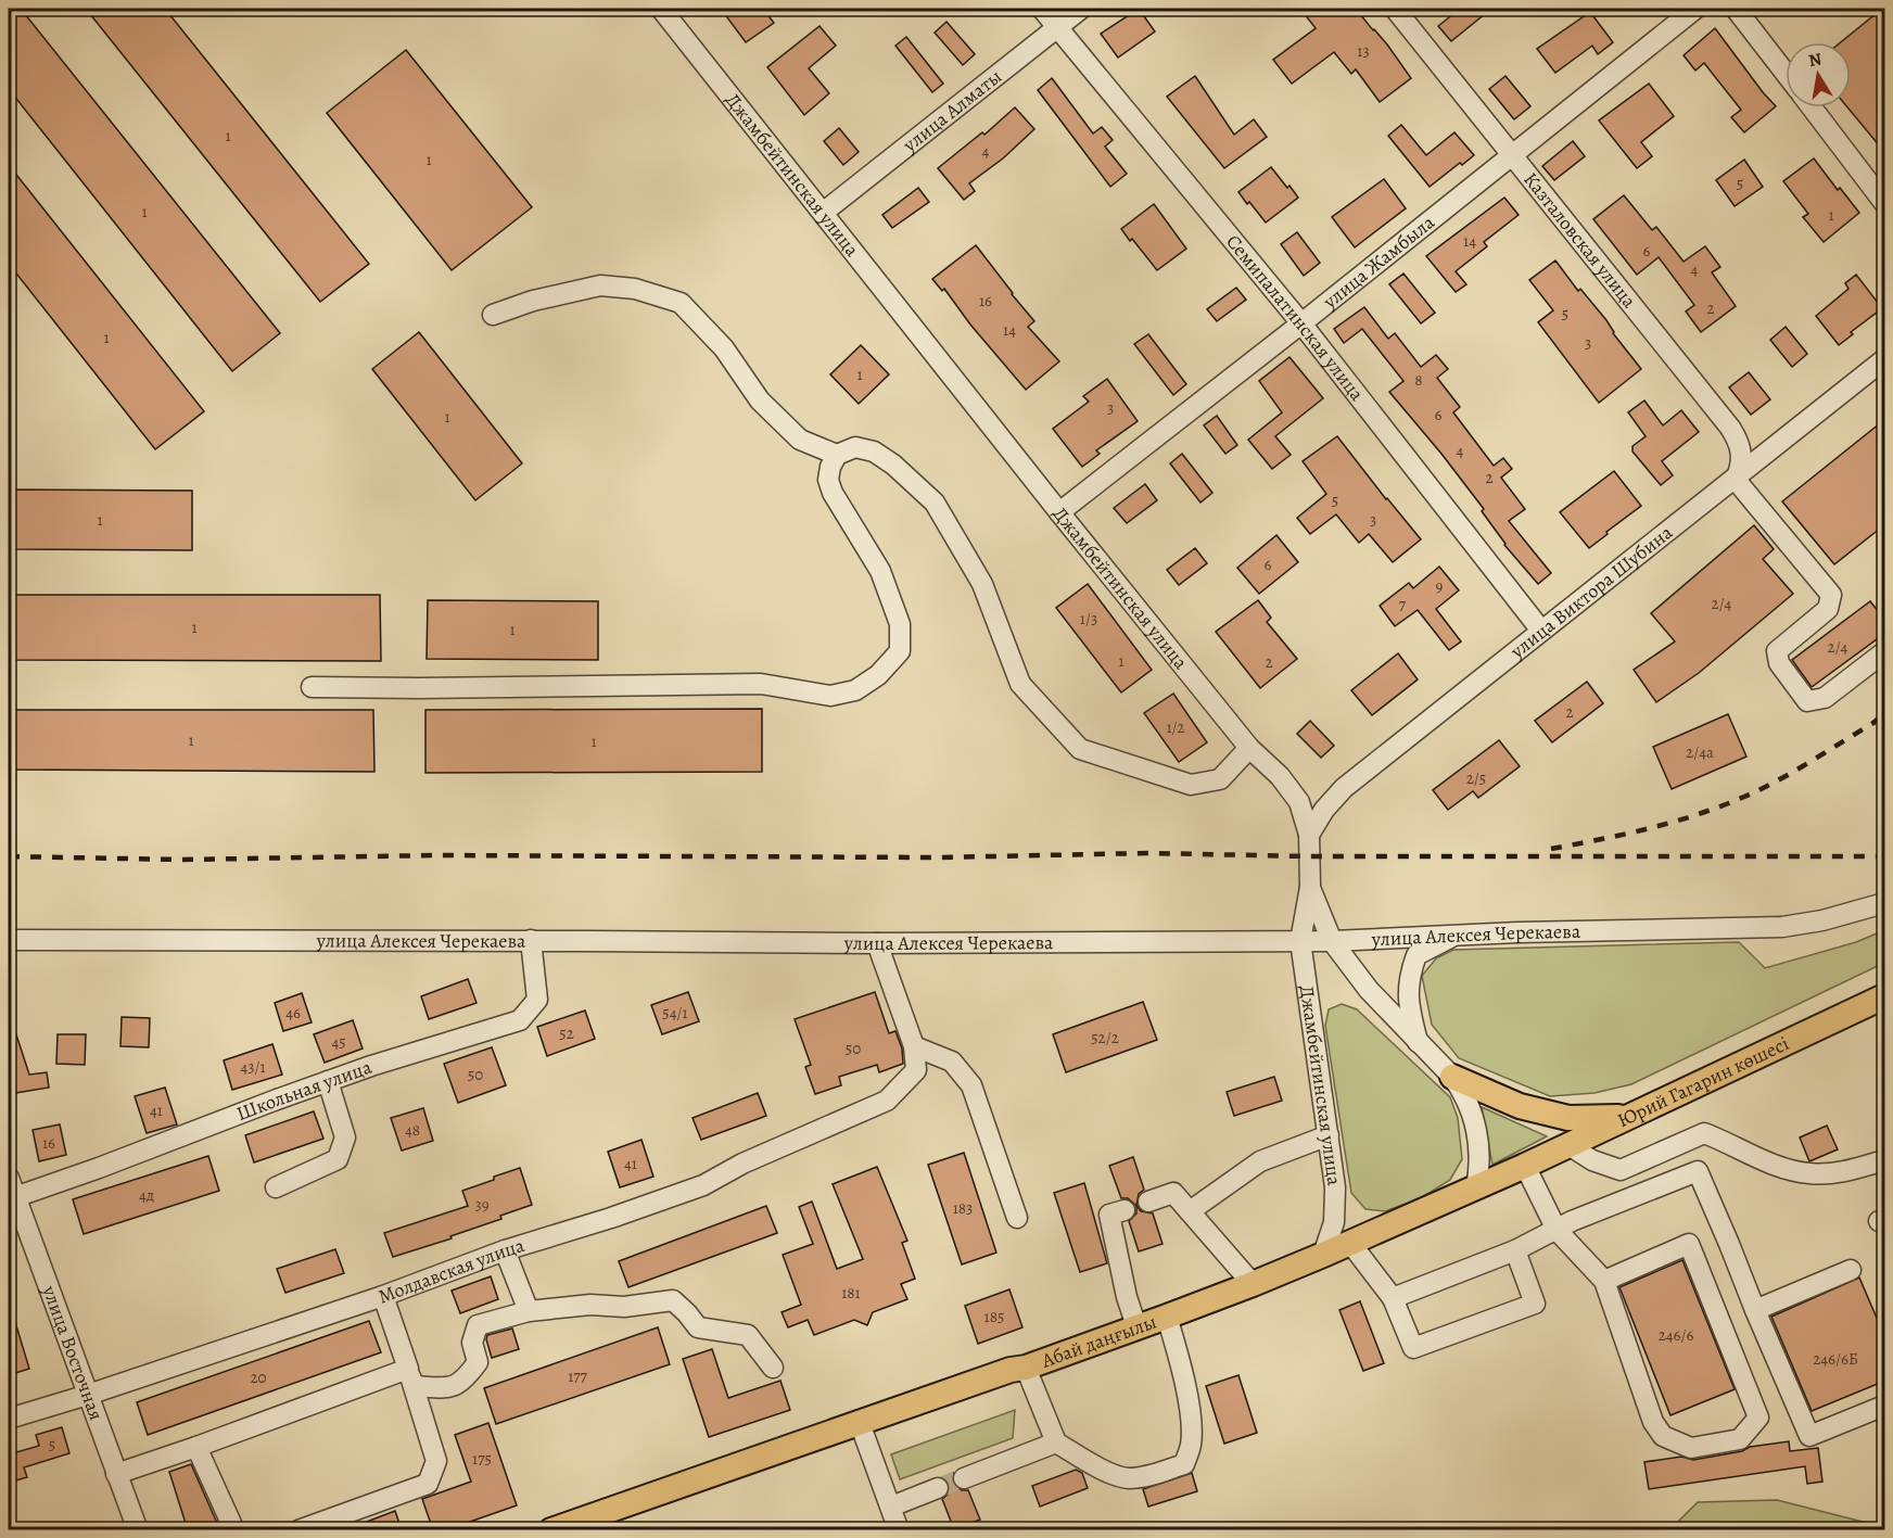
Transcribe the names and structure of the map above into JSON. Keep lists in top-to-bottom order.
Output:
{
  "streets": {
    "main road": ["Юрий Гагарин көшесі", "Абай даңғылы"],
    "street": [
      "улица Алматы",
      "Джамбейтинская улица",
      "Казталовская улица",
      "улица Жамбыла",
      "Семипалатинская улица",
      "улица Виктора Шубина",
      "улица Алексея Черекаева",
      "Школьная улица",
      "Молдавская улица",
      "улица Восточная"
    ]
  },
  "crossings": [
    ["улица Алматы", "Джамбейтинская улица"],
    ["улица Алматы", "Семипалатинская улица"],
    ["Джамбейтинская улица", "улица Жамбыла"],
    ["Джамбейтинская улица", "улица Виктора Шубина"],
    ["Джамбейтинская улица", "улица Алексея Черекаева"],
    ["Джамбейтинская улица", "Абай даңғылы"],
    ["Казталовская улица", "улица Жамбыла"],
    ["Казталовская улица", "улица Виктора Шубина"],
    ["улица Жамбыла", "Семипалатинская улица"],
    ["Семипалатинская улица", "улица Виктора Шубина"],
    ["улица Алексея Черекаева", "Школьная улица"],
    ["Юрий Гагарин көшесі", "Абай даңғылы"],
    ["Школьная улица", "улица Восточная"],
    ["Молдавская улица", "улица Восточная"]
  ],
  "house_numbers": [
    "13",
    "1",
    "4",
    "1",
    "5",
    "1",
    "1",
    "14",
    "6",
    "4",
    "16",
    "2",
    "5",
    "14",
    "1",
    "3",
    "1",
    "8",
    "3",
    "6",
    "1",
    "4",
    "2",
    "5",
    "1",
    "3",
    "6",
    "9",
    "2/4",
    "7",
    "1/3",
    "1",
    "1",
    "2/4",
    "1",
    "2",
    "2",
    "1/2",
    "1",
    "1",
    "2/4а",
    "2/5",
    "46",
    "54/1",
    "52",
    "52/2",
    "45",
    "50",
    "43/1",
    "50",
    "41",
    "48",
    "16",
    "41",
    "4д",
    "39",
    "183",
    "181",
    "185",
    "246/6",
    "246/6Б",
    "177",
    "20",
    "5",
    "175"
  ],
  "north": "top"
}
